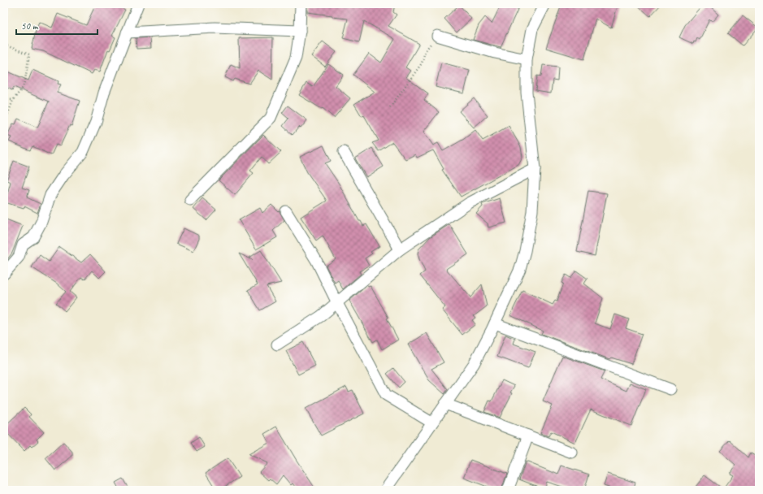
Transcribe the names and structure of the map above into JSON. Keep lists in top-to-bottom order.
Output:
{
  "scale_bar": "50 m"
}
